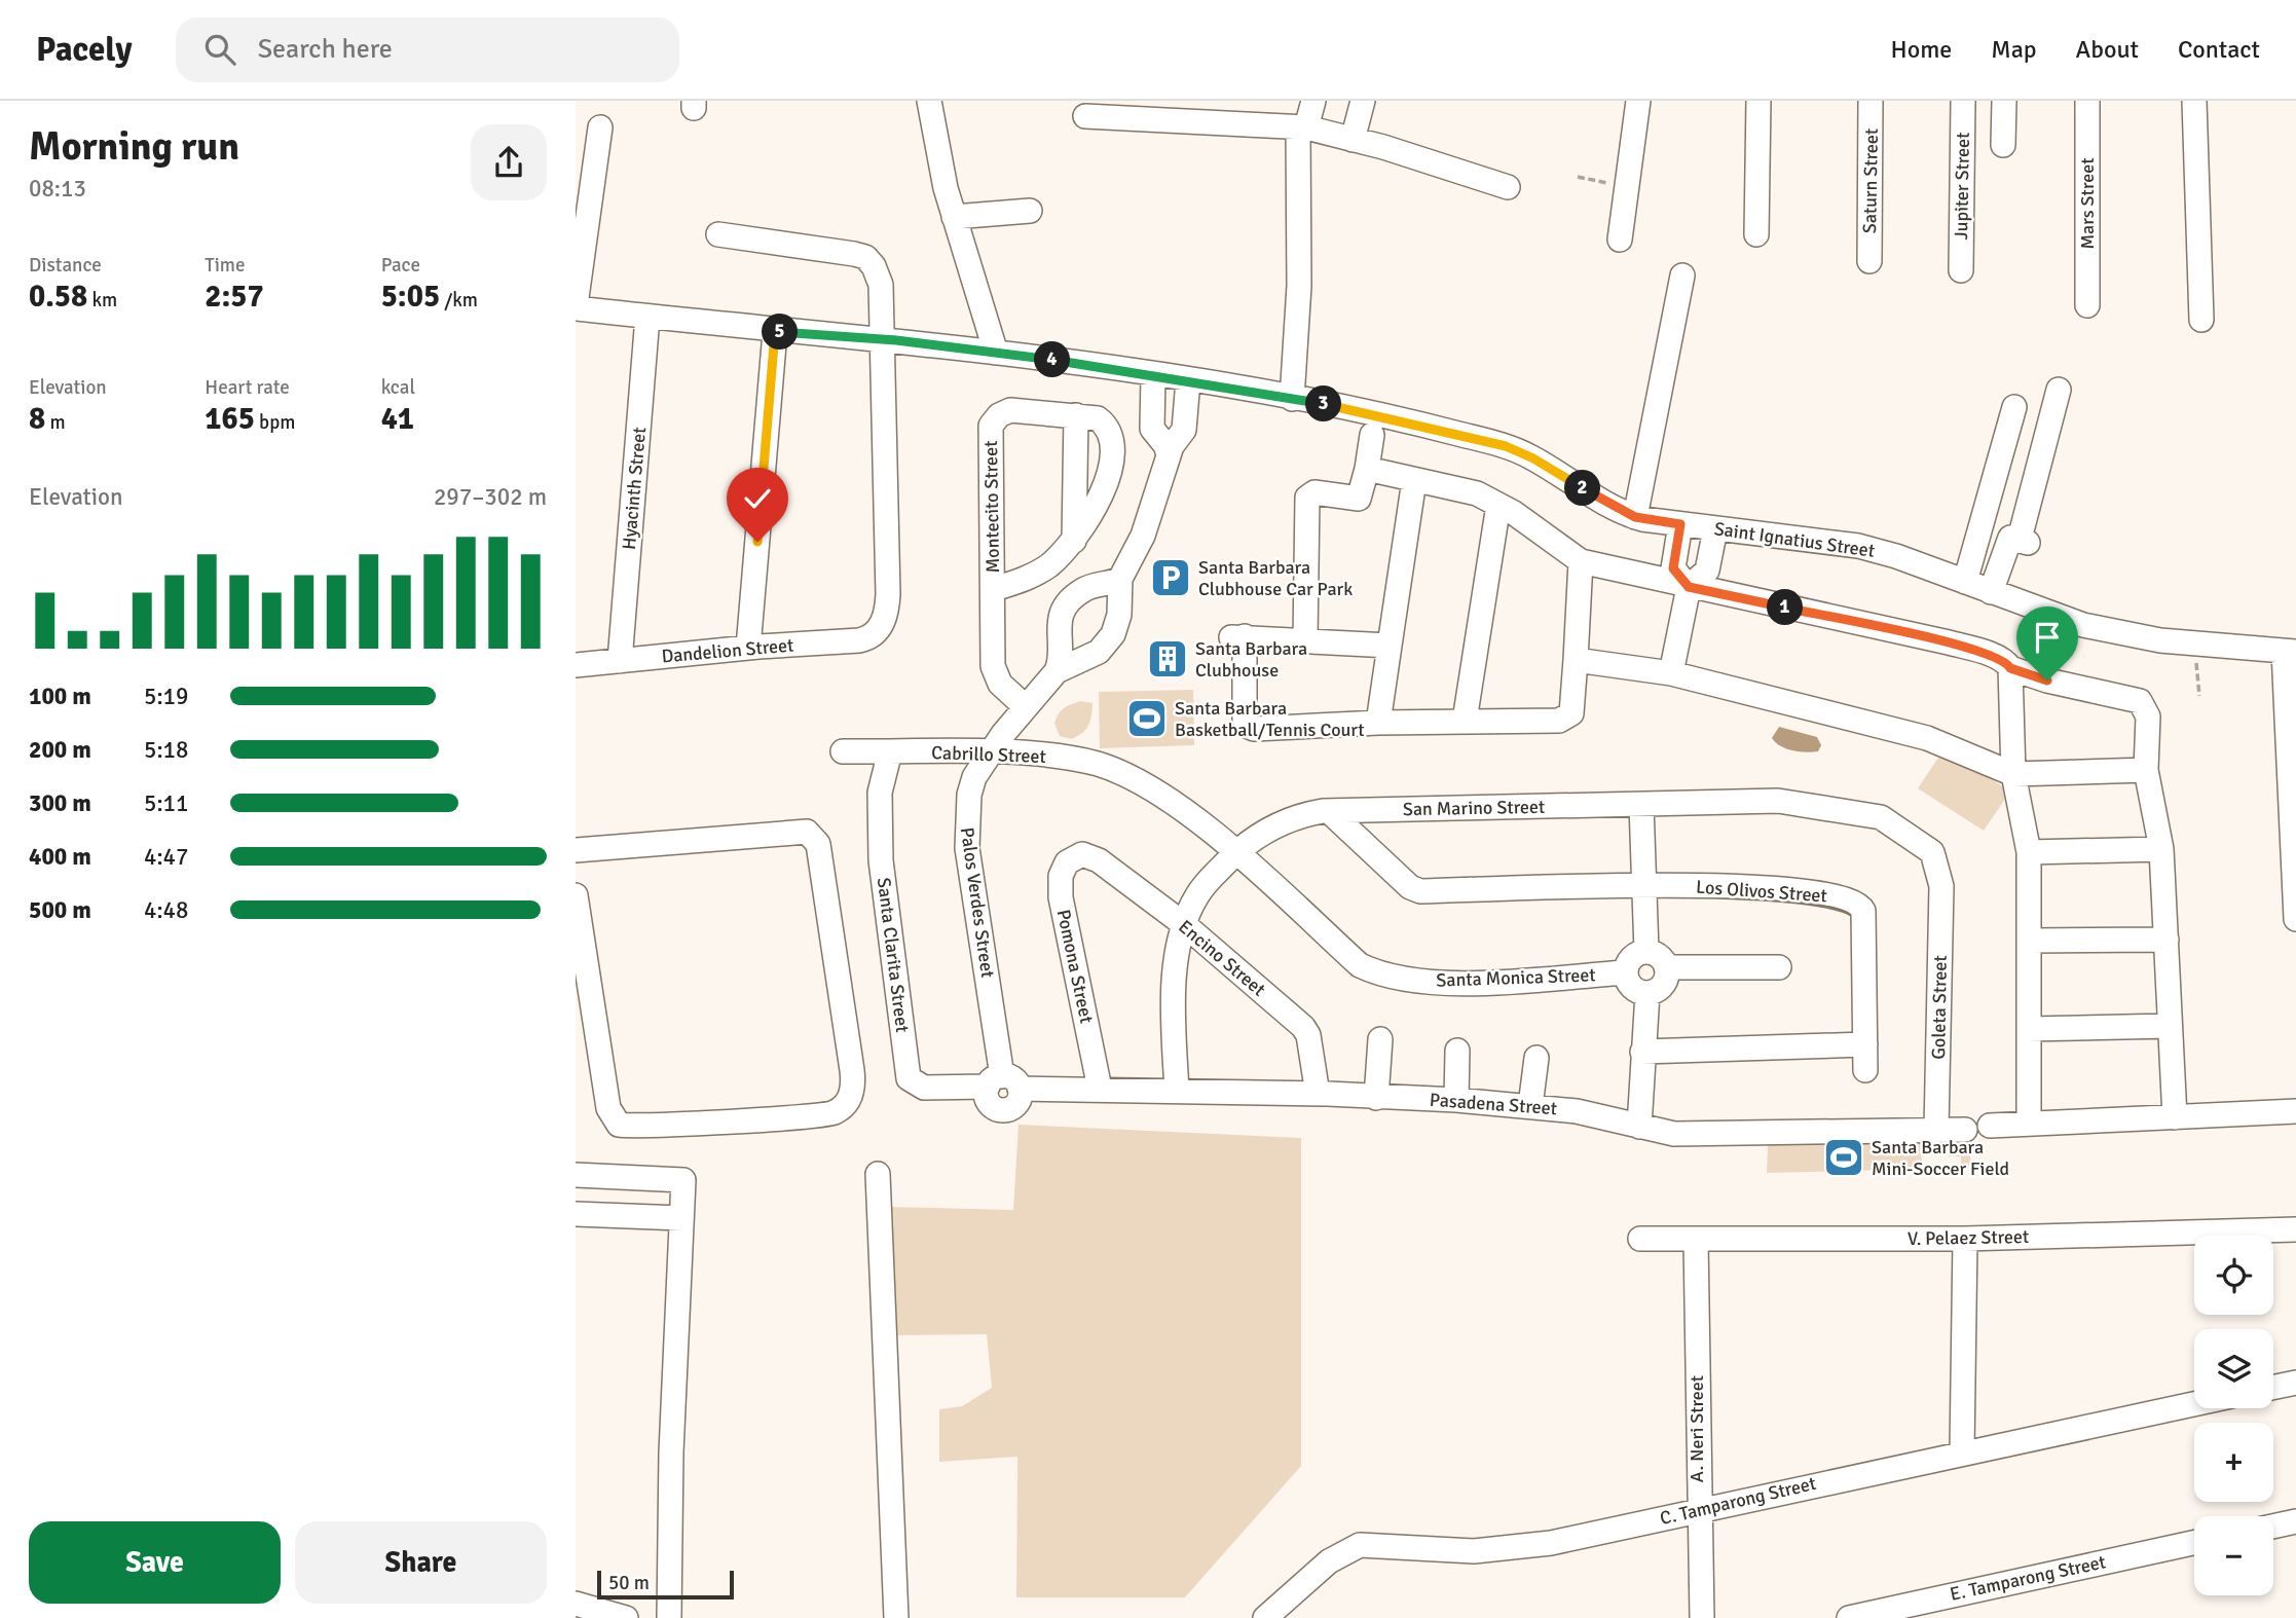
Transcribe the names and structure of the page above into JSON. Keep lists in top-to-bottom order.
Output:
{
  "streets": {
    "street": [
      "Saturn Street",
      "Jupiter Street",
      "Mars Street",
      "Hyacinth Street",
      "Montecito Street",
      "Saint Ignatius Street",
      "Dandelion Street",
      "Cabrillo Street",
      "San Marino Street",
      "Los Olivos Street",
      "Palos Verdes Street",
      "Santa Clarita Street",
      "Encino Street",
      "Pomona Street",
      "Santa Monica Street",
      "Goleta Street",
      "Pasadena Street",
      "V. Pelaez Street",
      "A. Neri Street",
      "C. Tamparong Street",
      "E. Tamparong Street"
    ]
  },
  "crossings": [
    ["Hyacinth Street", "Saint Ignatius Street"],
    ["Hyacinth Street", "Dandelion Street"],
    ["Montecito Street", "Palos Verdes Street"],
    ["Saint Ignatius Street", "Dandelion Street"],
    ["Saint Ignatius Street", "Palos Verdes Street"],
    ["Cabrillo Street", "San Marino Street"],
    ["Cabrillo Street", "Palos Verdes Street"],
    ["Cabrillo Street", "Santa Clarita Street"],
    ["Cabrillo Street", "Santa Monica Street"],
    ["San Marino Street", "Los Olivos Street"],
    ["San Marino Street", "Encino Street"],
    ["San Marino Street", "Santa Monica Street"],
    ["San Marino Street", "Goleta Street"],
    ["San Marino Street", "Pasadena Street"],
    ["Palos Verdes Street", "Santa Clarita Street"],
    ["Palos Verdes Street", "Pasadena Street"],
    ["Santa Clarita Street", "Pasadena Street"],
    ["Encino Street", "Pomona Street"],
    ["Encino Street", "Pasadena Street"],
    ["Pomona Street", "Pasadena Street"],
    ["Goleta Street", "Pasadena Street"],
    ["V. Pelaez Street", "A. Neri Street"],
    ["A. Neri Street", "C. Tamparong Street"]
  ],
  "places": {
    "parking": ["Santa Barbara Clubhouse Car Park"],
    "building": ["Santa Barbara Clubhouse"],
    "sports": ["Santa Barbara Basketball/Tennis Court", "Santa Barbara Mini-Soccer Field"]
  },
  "scale_bar": "50 m",
  "page": {
    "header": "Pacely",
    "search": "Search here",
    "nav": [
      "Home",
      "Map",
      "About",
      "Contact"
    ],
    "heading": ["Morning run", "08:13"],
    "stats": [
      ["Distance", "0.58 km"],
      ["Time", "2:57"],
      ["Pace", "5:05 /km"],
      ["Elevation", "8 m"],
      ["Heart rate", "165 bpm"],
      ["kcal", "41"]
    ],
    "pins": [
      "5",
      "4",
      "3",
      "2",
      "1"
    ],
    "chart": ["Elevation", "297–302 m"],
    "list": [
      {
        "name": "100 m",
        "note": "5:19"
      },
      {
        "name": "200 m",
        "note": "5:18"
      },
      {
        "name": "300 m",
        "note": "5:11"
      },
      {
        "name": "400 m",
        "note": "4:47"
      },
      {
        "name": "500 m",
        "note": "4:48"
      }
    ],
    "map_buttons": ["+", "−"],
    "buttons": ["Save", "Share"],
    "scale": "50 m"
  }
}
